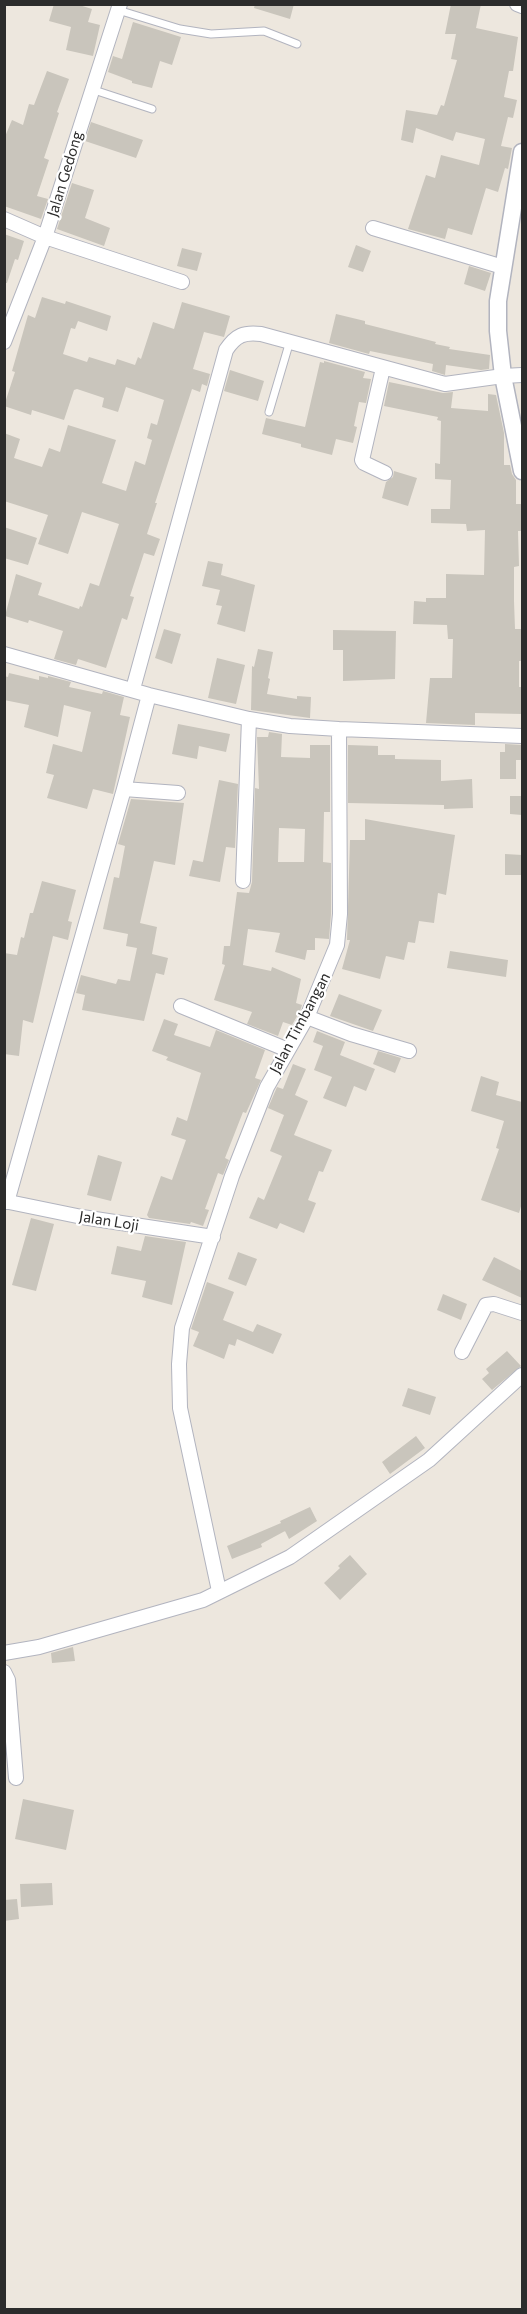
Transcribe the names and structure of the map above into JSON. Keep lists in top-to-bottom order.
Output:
{
  "streets": {
    "street": ["Jalan Gedong", "Jalan Timbangan", "Jalan Loji"]
  },
  "crossings": [
    ["Jalan Timbangan", "Jalan Loji"]
  ]
}
